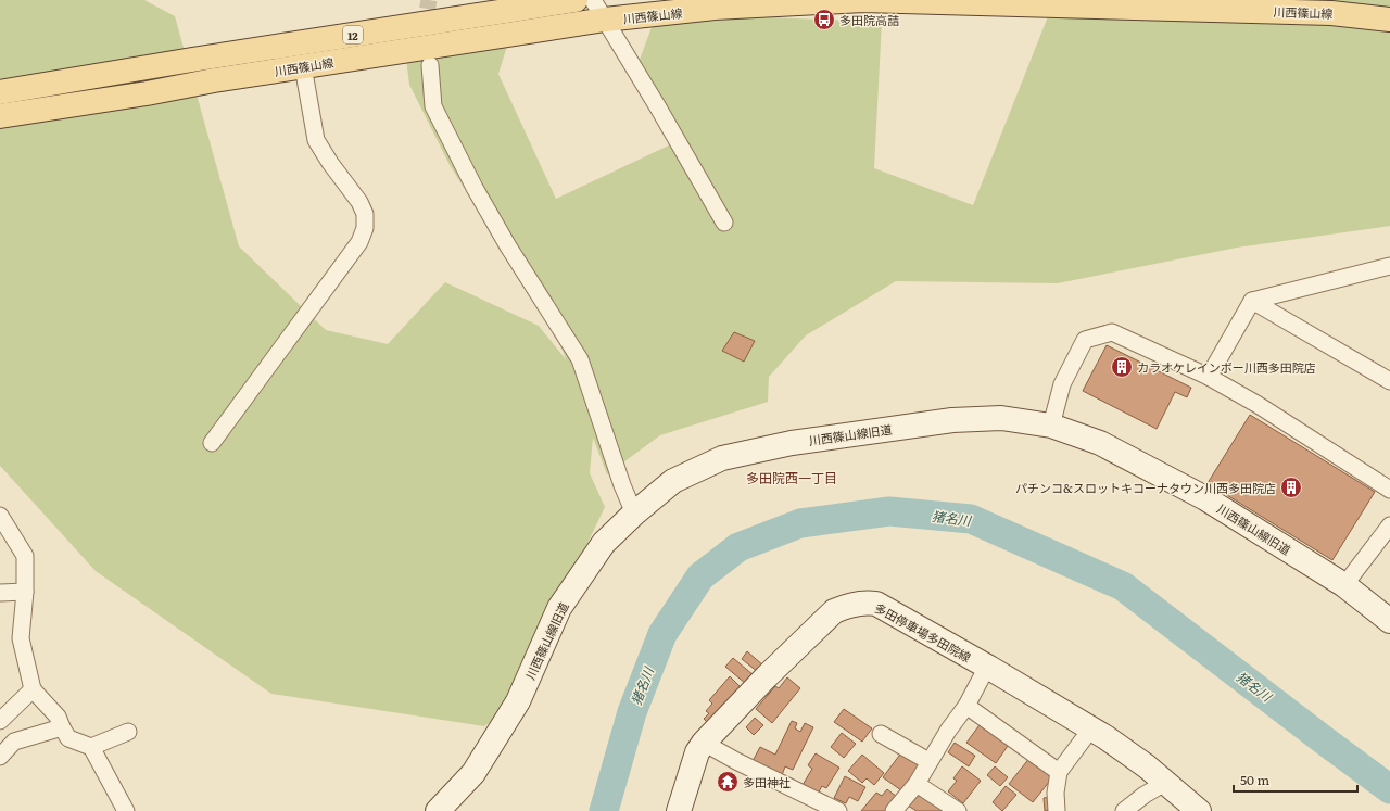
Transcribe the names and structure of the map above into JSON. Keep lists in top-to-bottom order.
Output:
{
  "streets": {
    "main road": ["川西篠山線", "12"],
    "street": ["川西篠山線旧道", "多田停車場多田院線"]
  },
  "districts": ["多田院西一丁目"],
  "water": ["猪名川"],
  "places": {
    "bus stop": ["多田院高詰"],
    "building": ["カラオケレインボー川西多田院店", "パチンコ&スロットキコーナタウン川西多田院店"],
    "temple": ["多田神社"]
  },
  "scale_bar": "50 m"
}
